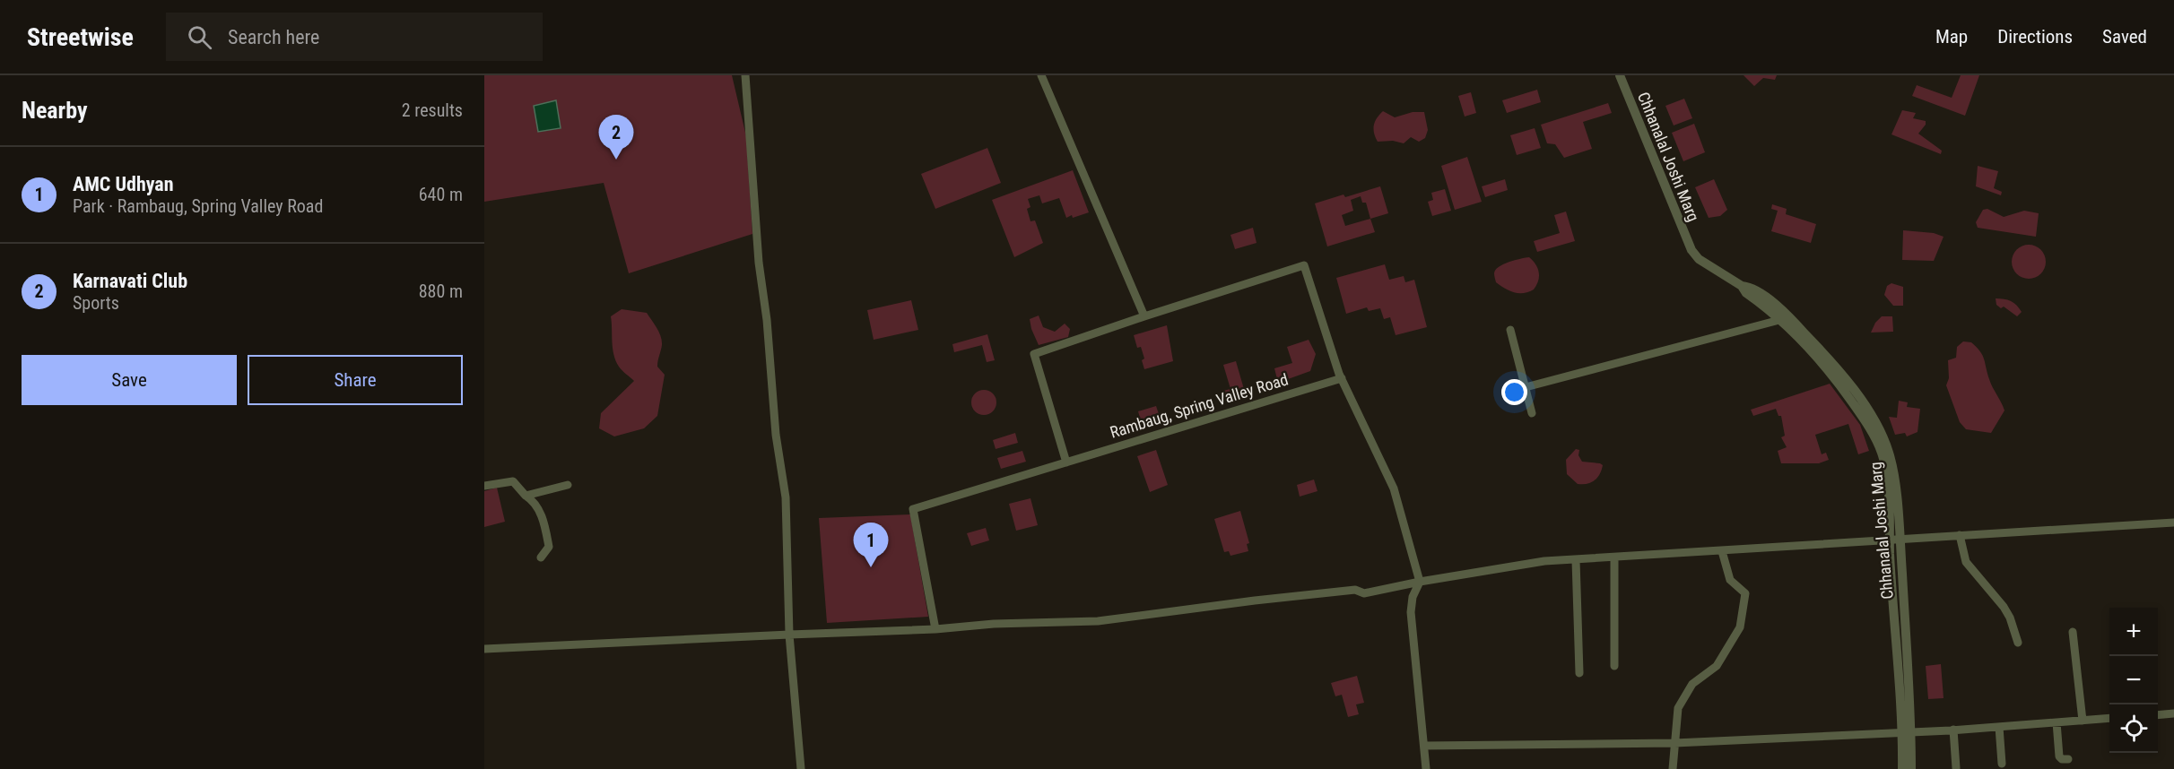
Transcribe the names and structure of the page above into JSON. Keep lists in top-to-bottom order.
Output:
{
  "streets": {
    "street": ["Chhanalal Joshi Marg", "Rambaug, Spring Valley Road"]
  },
  "page": {
    "header": "Streetwise",
    "search": "Search here",
    "nav": ["Map", "Directions", "Saved"],
    "heading": ["Nearby", "2 results"],
    "pins": ["2", "1"],
    "list": [
      {
        "mark": "1",
        "name": "AMC Udhyan",
        "note": "Park · Rambaug, Spring Valley Road",
        "value": "640 m"
      },
      {
        "mark": "2",
        "name": "Karnavati Club",
        "note": "Sports",
        "value": "880 m"
      }
    ],
    "buttons": ["Save", "Share"],
    "map_buttons": ["+", "−"]
  }
}
